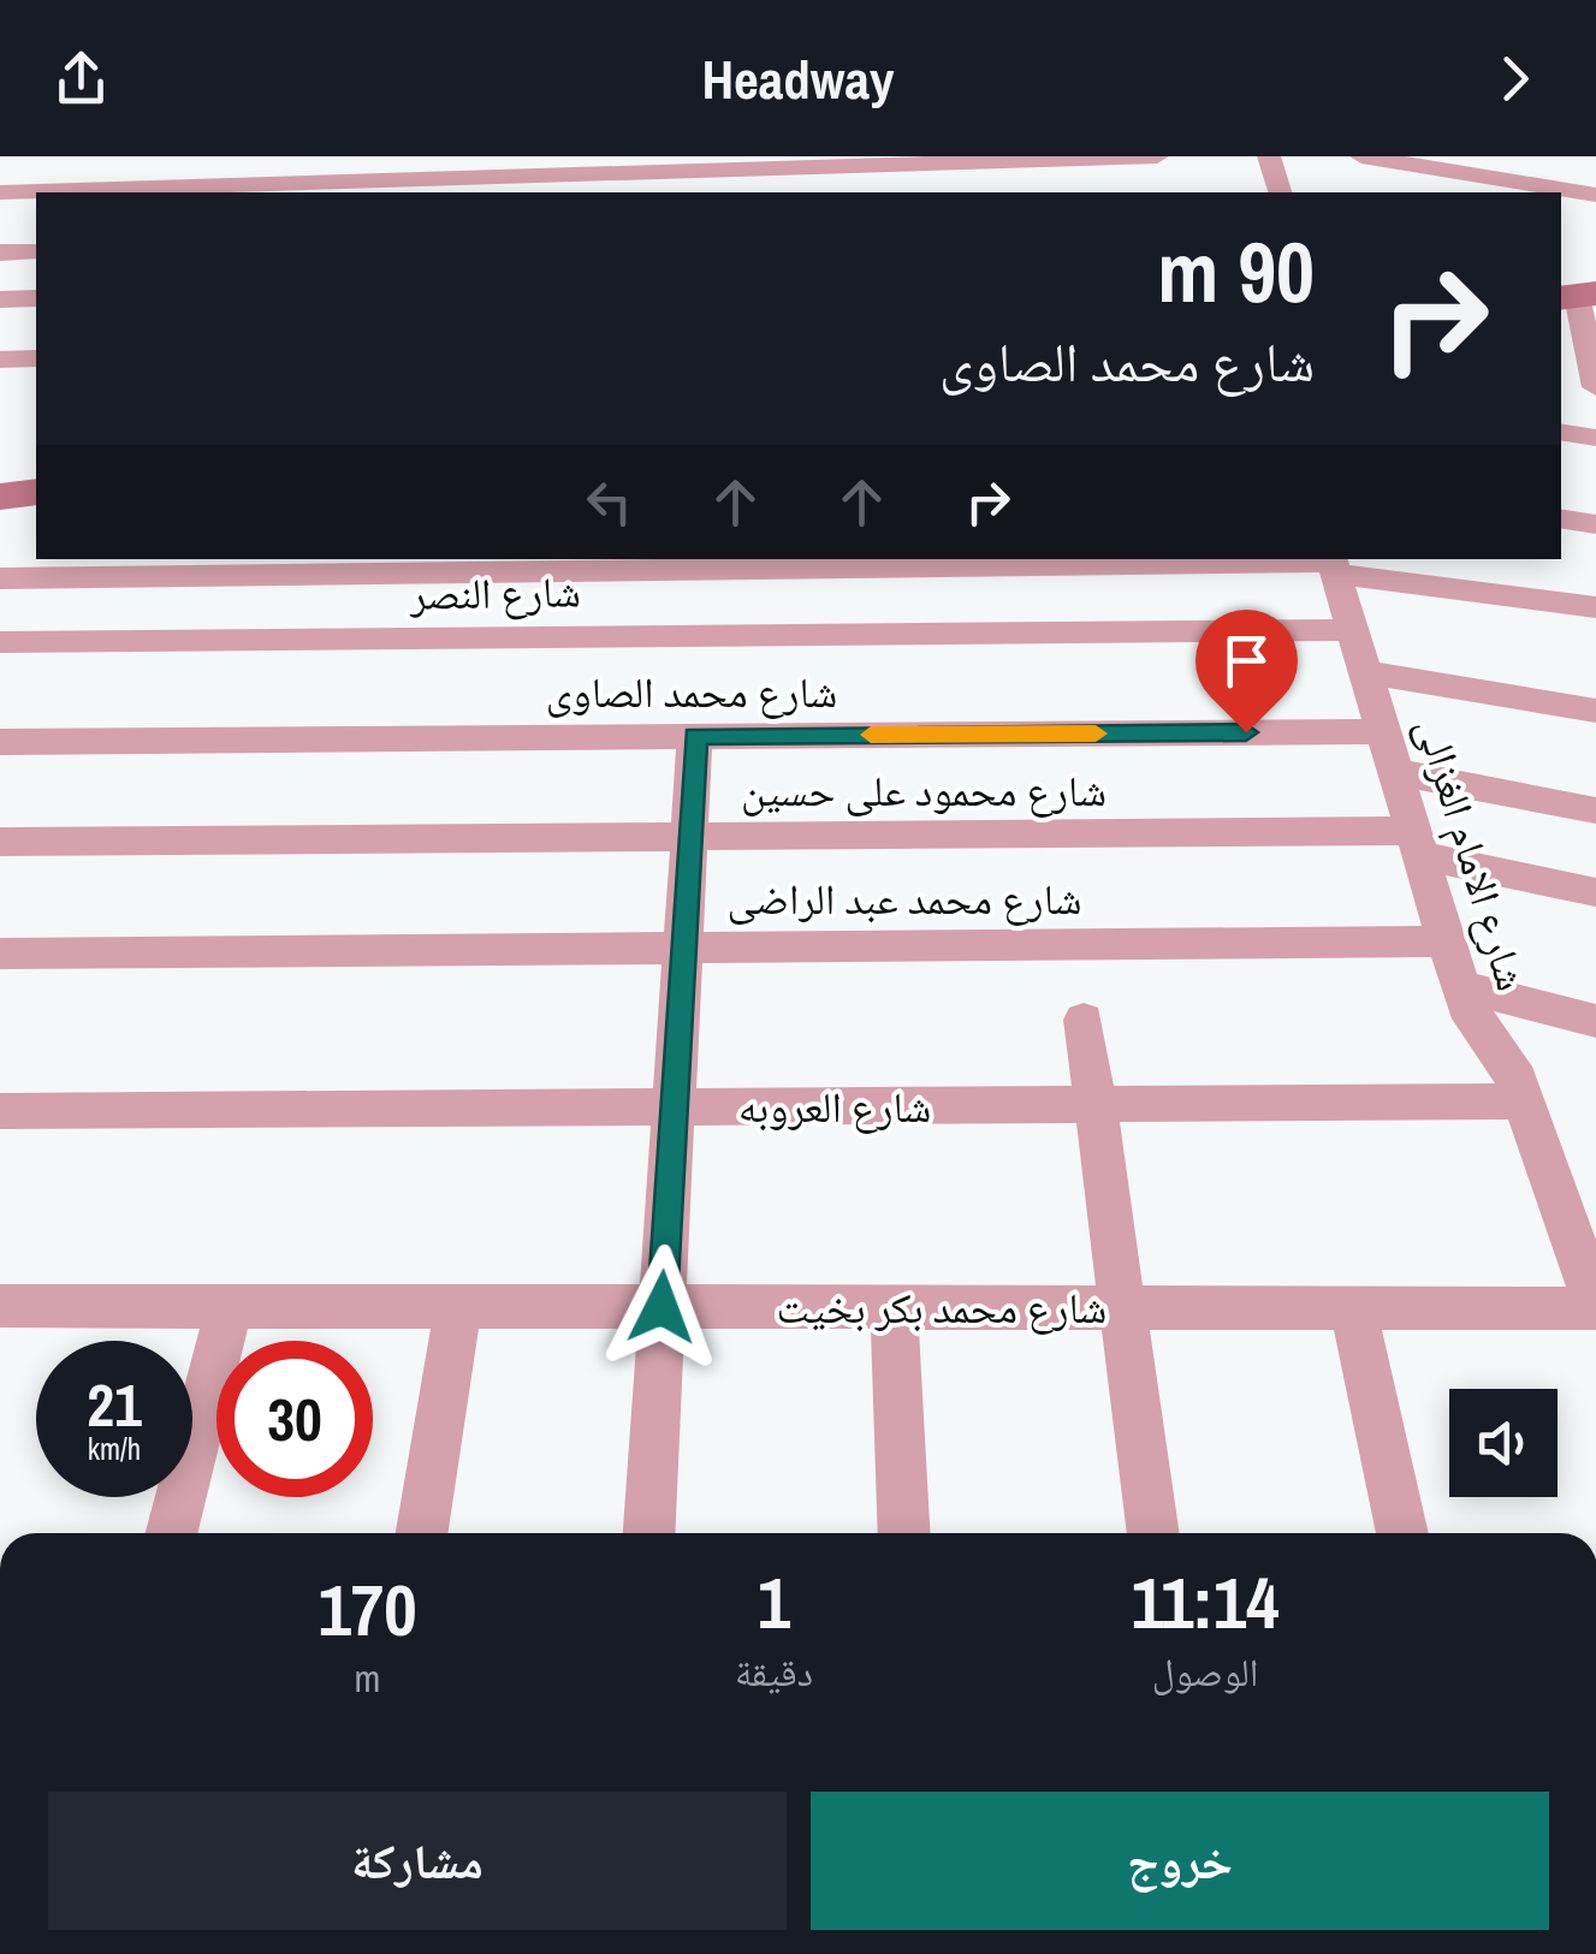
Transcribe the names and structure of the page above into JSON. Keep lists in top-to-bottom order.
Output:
{
  "streets": {
    "street": [
      "شارع النصر",
      "شارع محمد الصاوى",
      "شارع محمود على حسين",
      "شارع الامام الغزالى",
      "شارع محمد عبد الراضى",
      "شارع العروبه",
      "شارع محمد بكر بخيت"
    ]
  },
  "crossings": [
    ["شارع النصر", "شارع الامام الغزالى"],
    ["شارع محمد الصاوى", "شارع الامام الغزالى"],
    ["شارع محمود على حسين", "شارع الامام الغزالى"],
    ["شارع الامام الغزالى", "شارع محمد عبد الراضى"],
    ["شارع الامام الغزالى", "شارع العروبه"],
    ["شارع الامام الغزالى", "شارع محمد بكر بخيت"]
  ],
  "page": {
    "header": "Headway",
    "turn": ["90 m", "شارع محمد الصاوى"],
    "speed": "21 km/h",
    "limit": "30",
    "eta": [
      "11:14",
      "الوصول",
      "1",
      "دقيقة",
      "170",
      "m"
    ],
    "buttons": ["خروج", "مشاركة"]
  }
}
